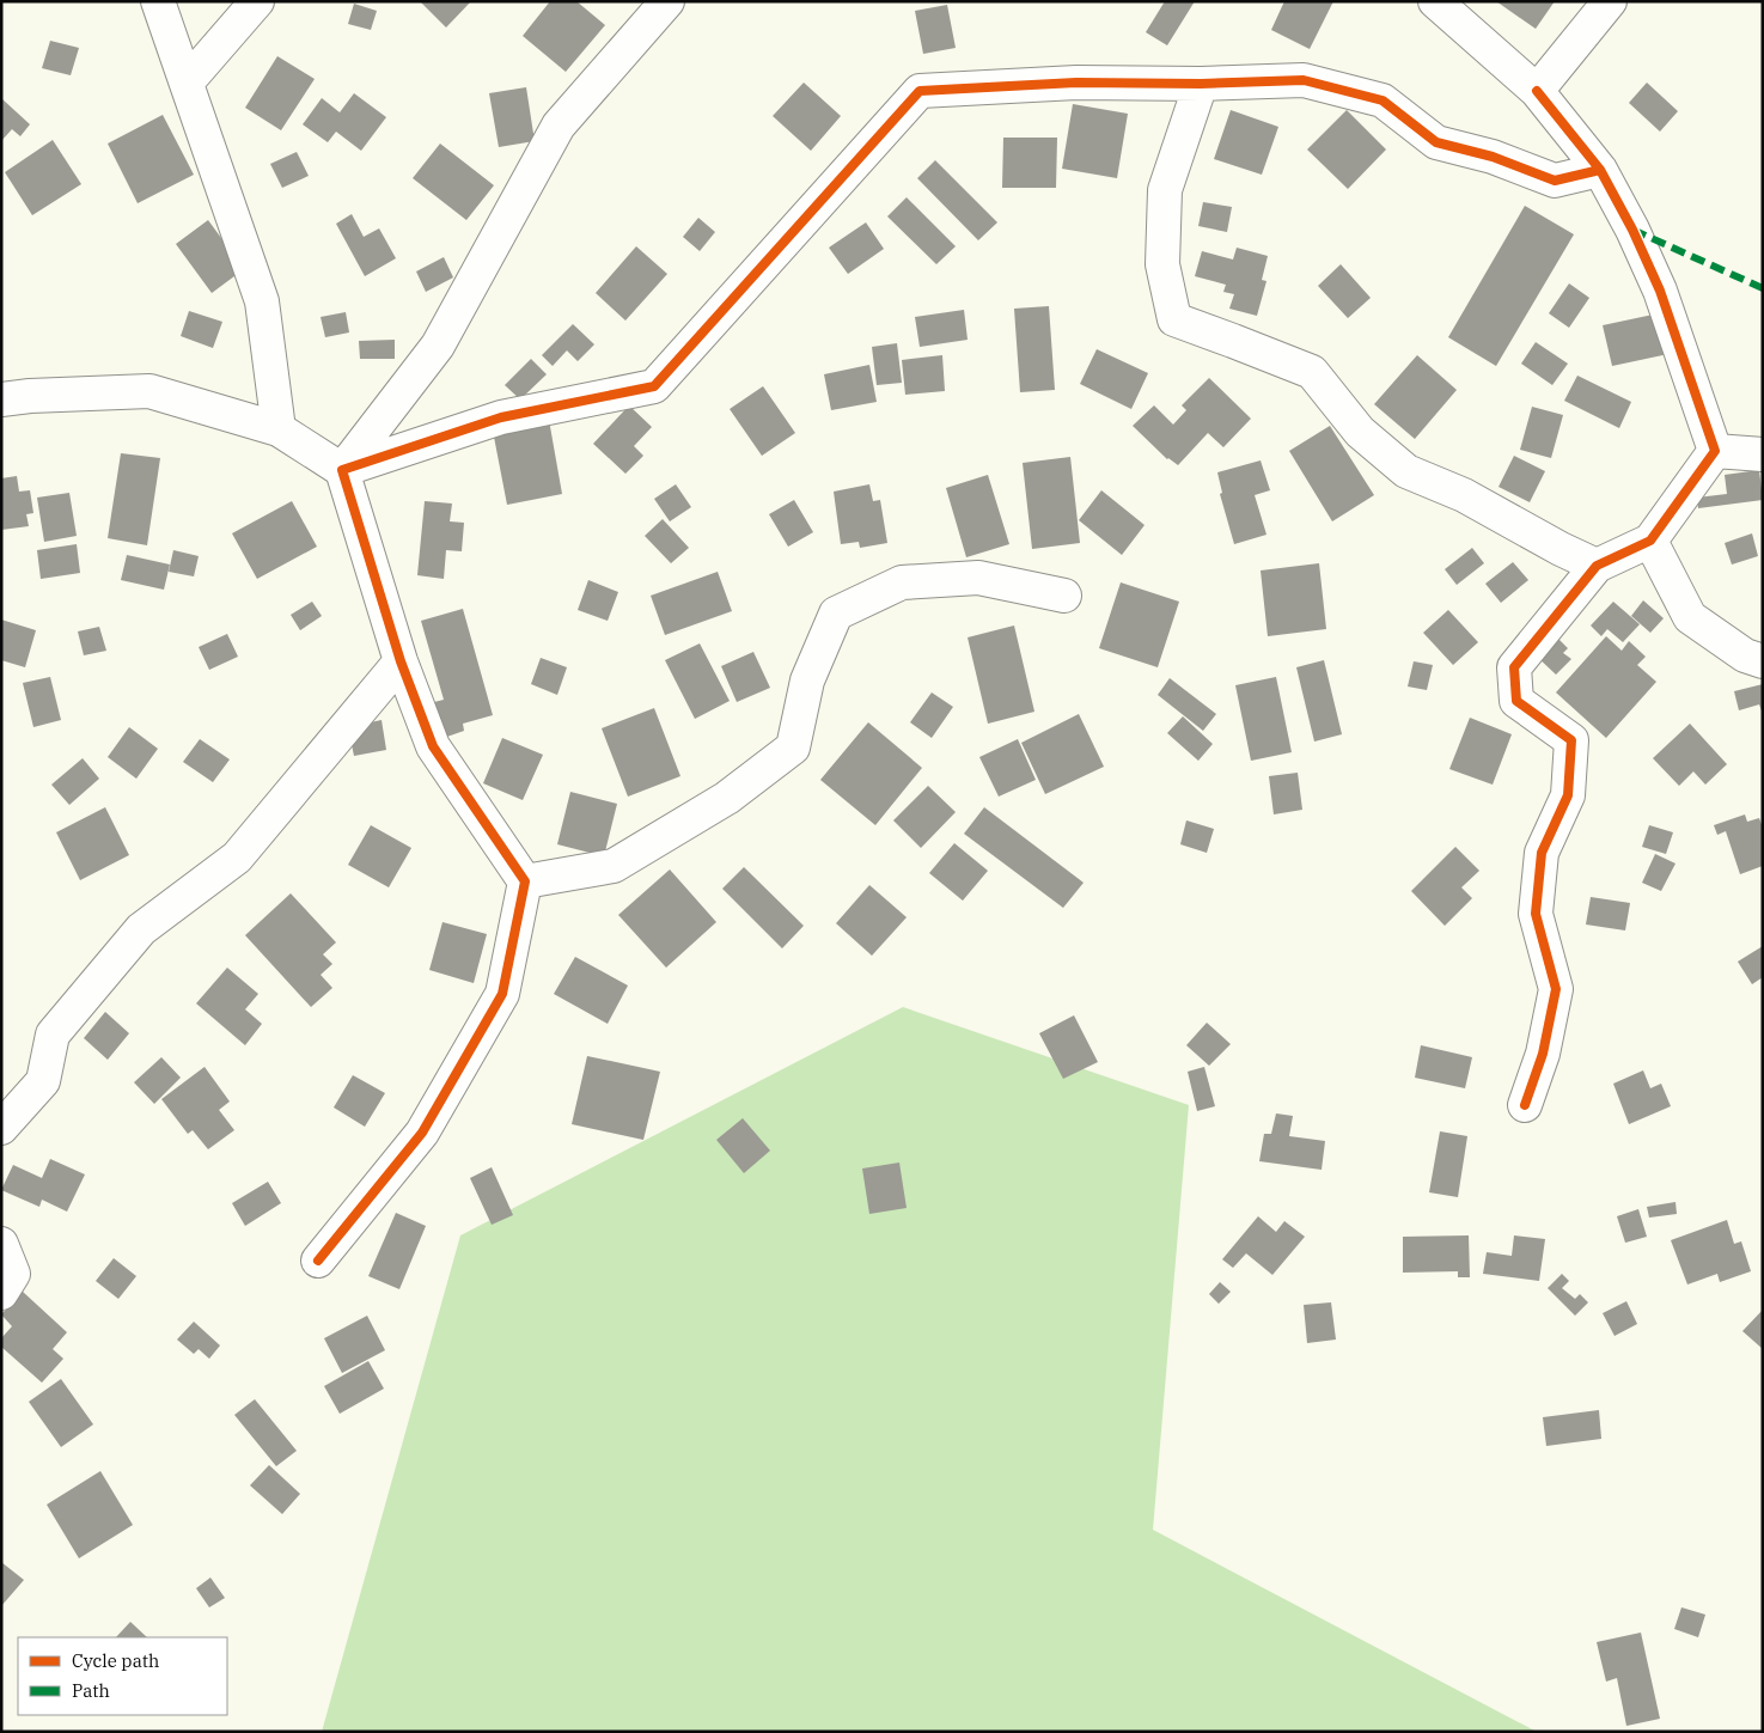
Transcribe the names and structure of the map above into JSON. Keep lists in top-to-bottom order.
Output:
{
  "legend": ["Cycle path", "Path"]
}
